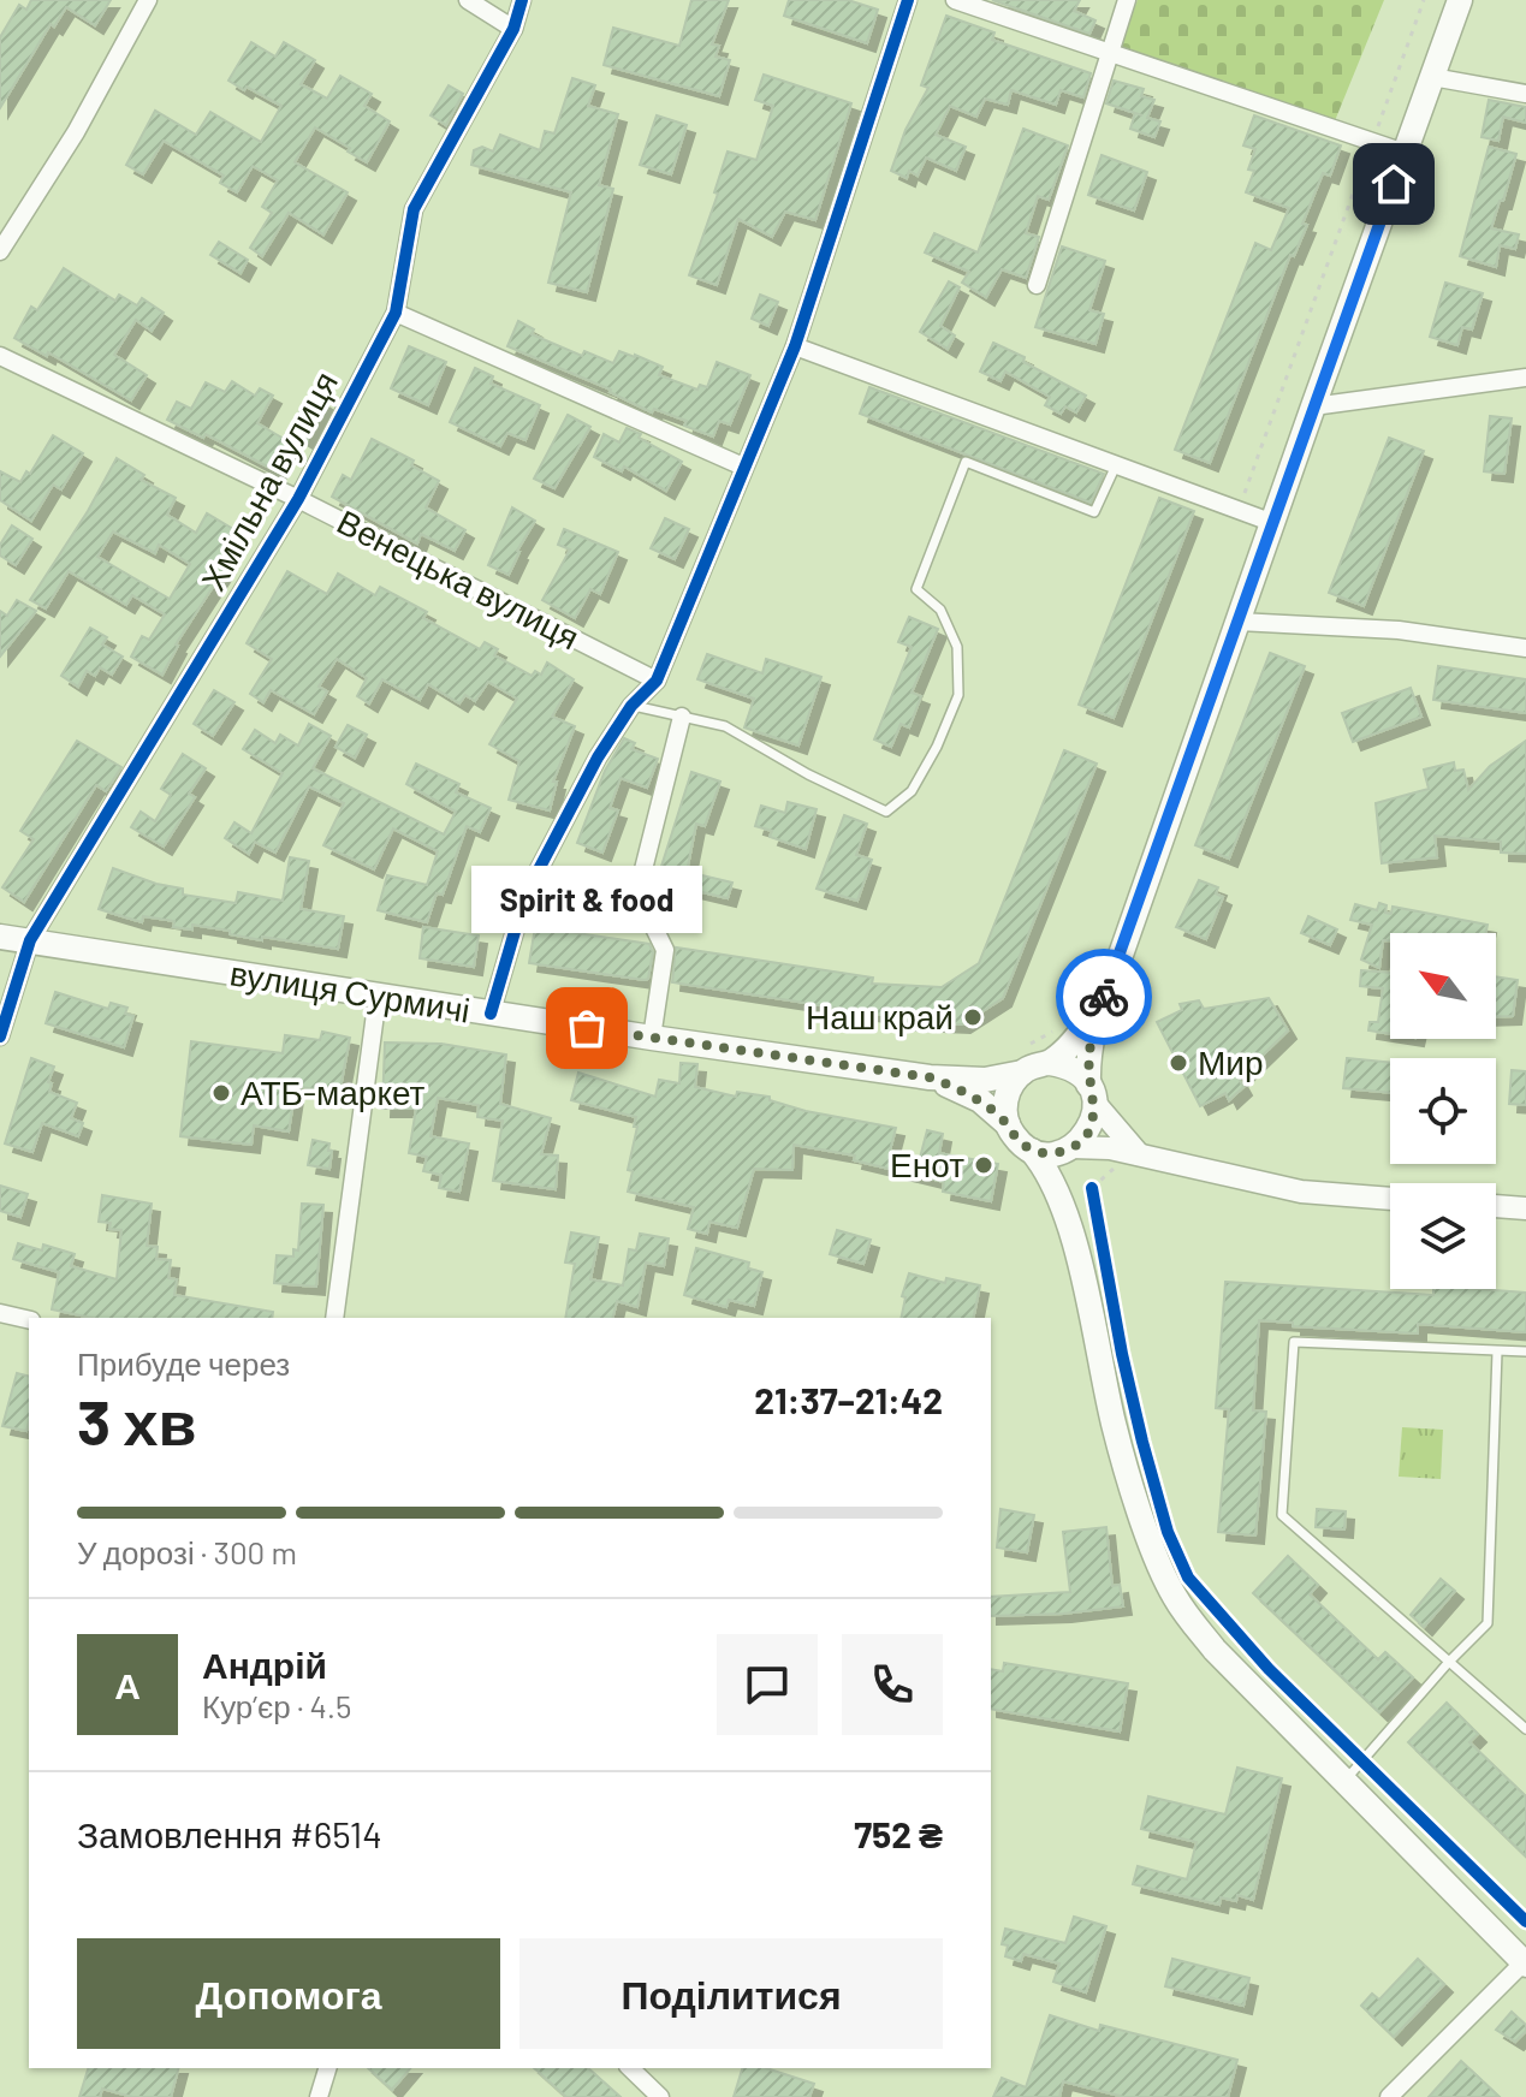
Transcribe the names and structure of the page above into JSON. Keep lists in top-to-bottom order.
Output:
{
  "streets": {
    "main road": ["вулиця Сурмичі"],
    "street": ["Хмільна вулиця", "Венецька вулиця"]
  },
  "crossings": [
    ["Хмільна вулиця", "Венецька вулиця"],
    ["Хмільна вулиця", "вулиця Сурмичі"]
  ],
  "places": [
    "Наш край",
    "Spirit & food",
    "Мир",
    "АТБ-маркет",
    "Енот"
  ],
  "north": "top left",
  "page": {
    "bubble": "Spirit & food",
    "heading": ["3 хв", "Прибуде через", "21:37–21:42"],
    "panel": [
      "Андрій",
      "Кур’єр · 4.5",
      "Замовлення #6514",
      "752 ₴"
    ],
    "bar": "У дорозі · 300 m",
    "round": "А",
    "buttons": ["Допомога", "Поділитися"]
  }
}
